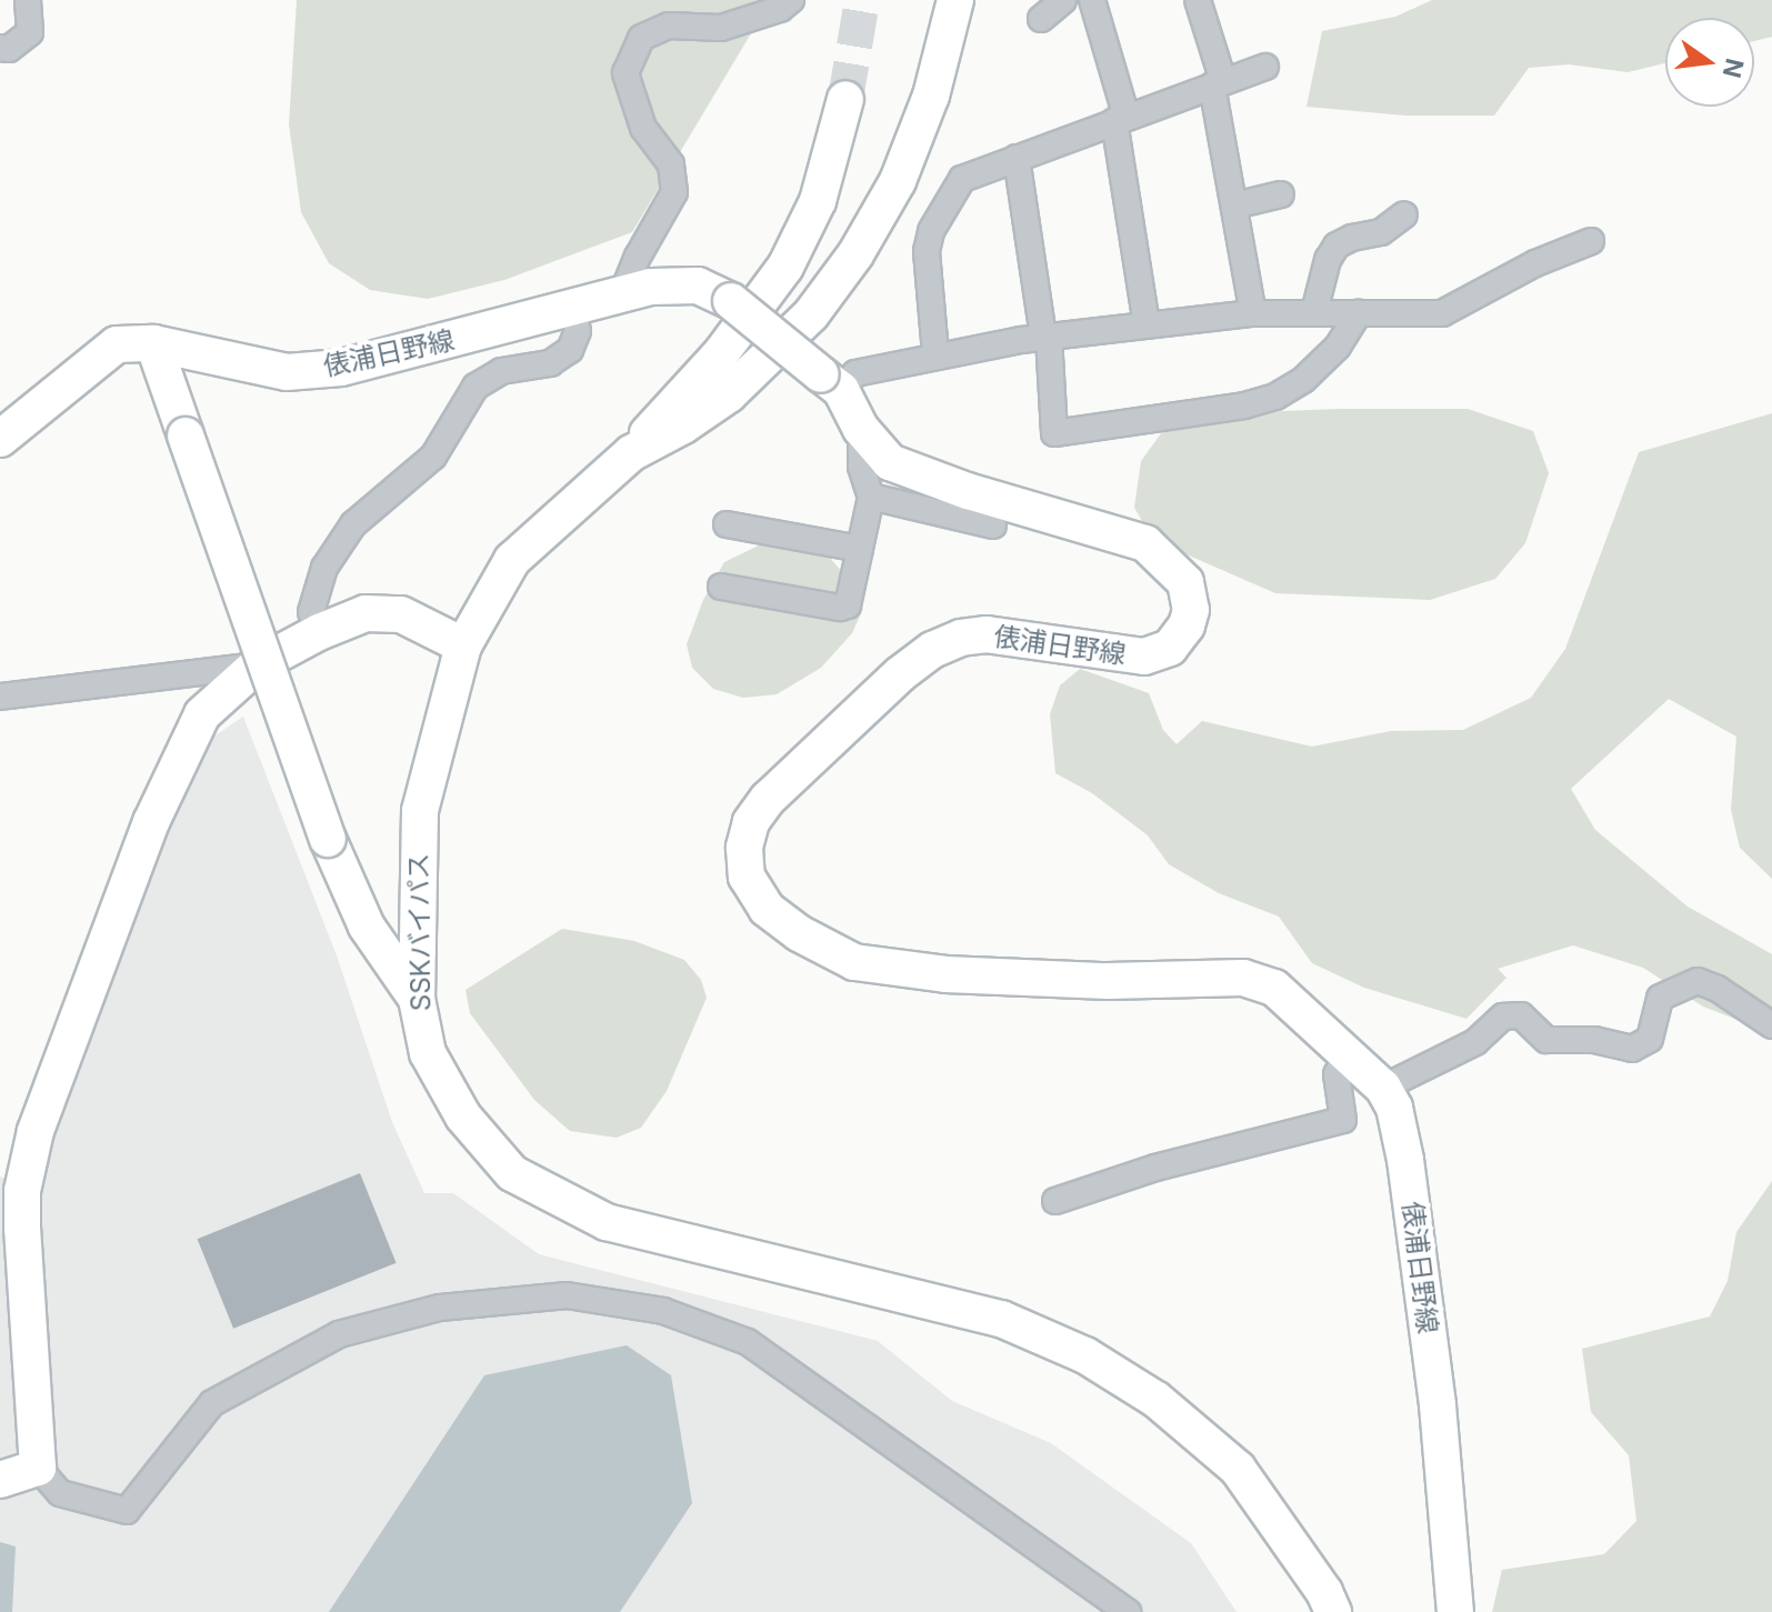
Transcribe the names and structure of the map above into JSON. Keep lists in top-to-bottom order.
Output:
{
  "streets": {
    "street": ["俵浦日野線", "SSKバイパス"]
  },
  "north": "right"
}
